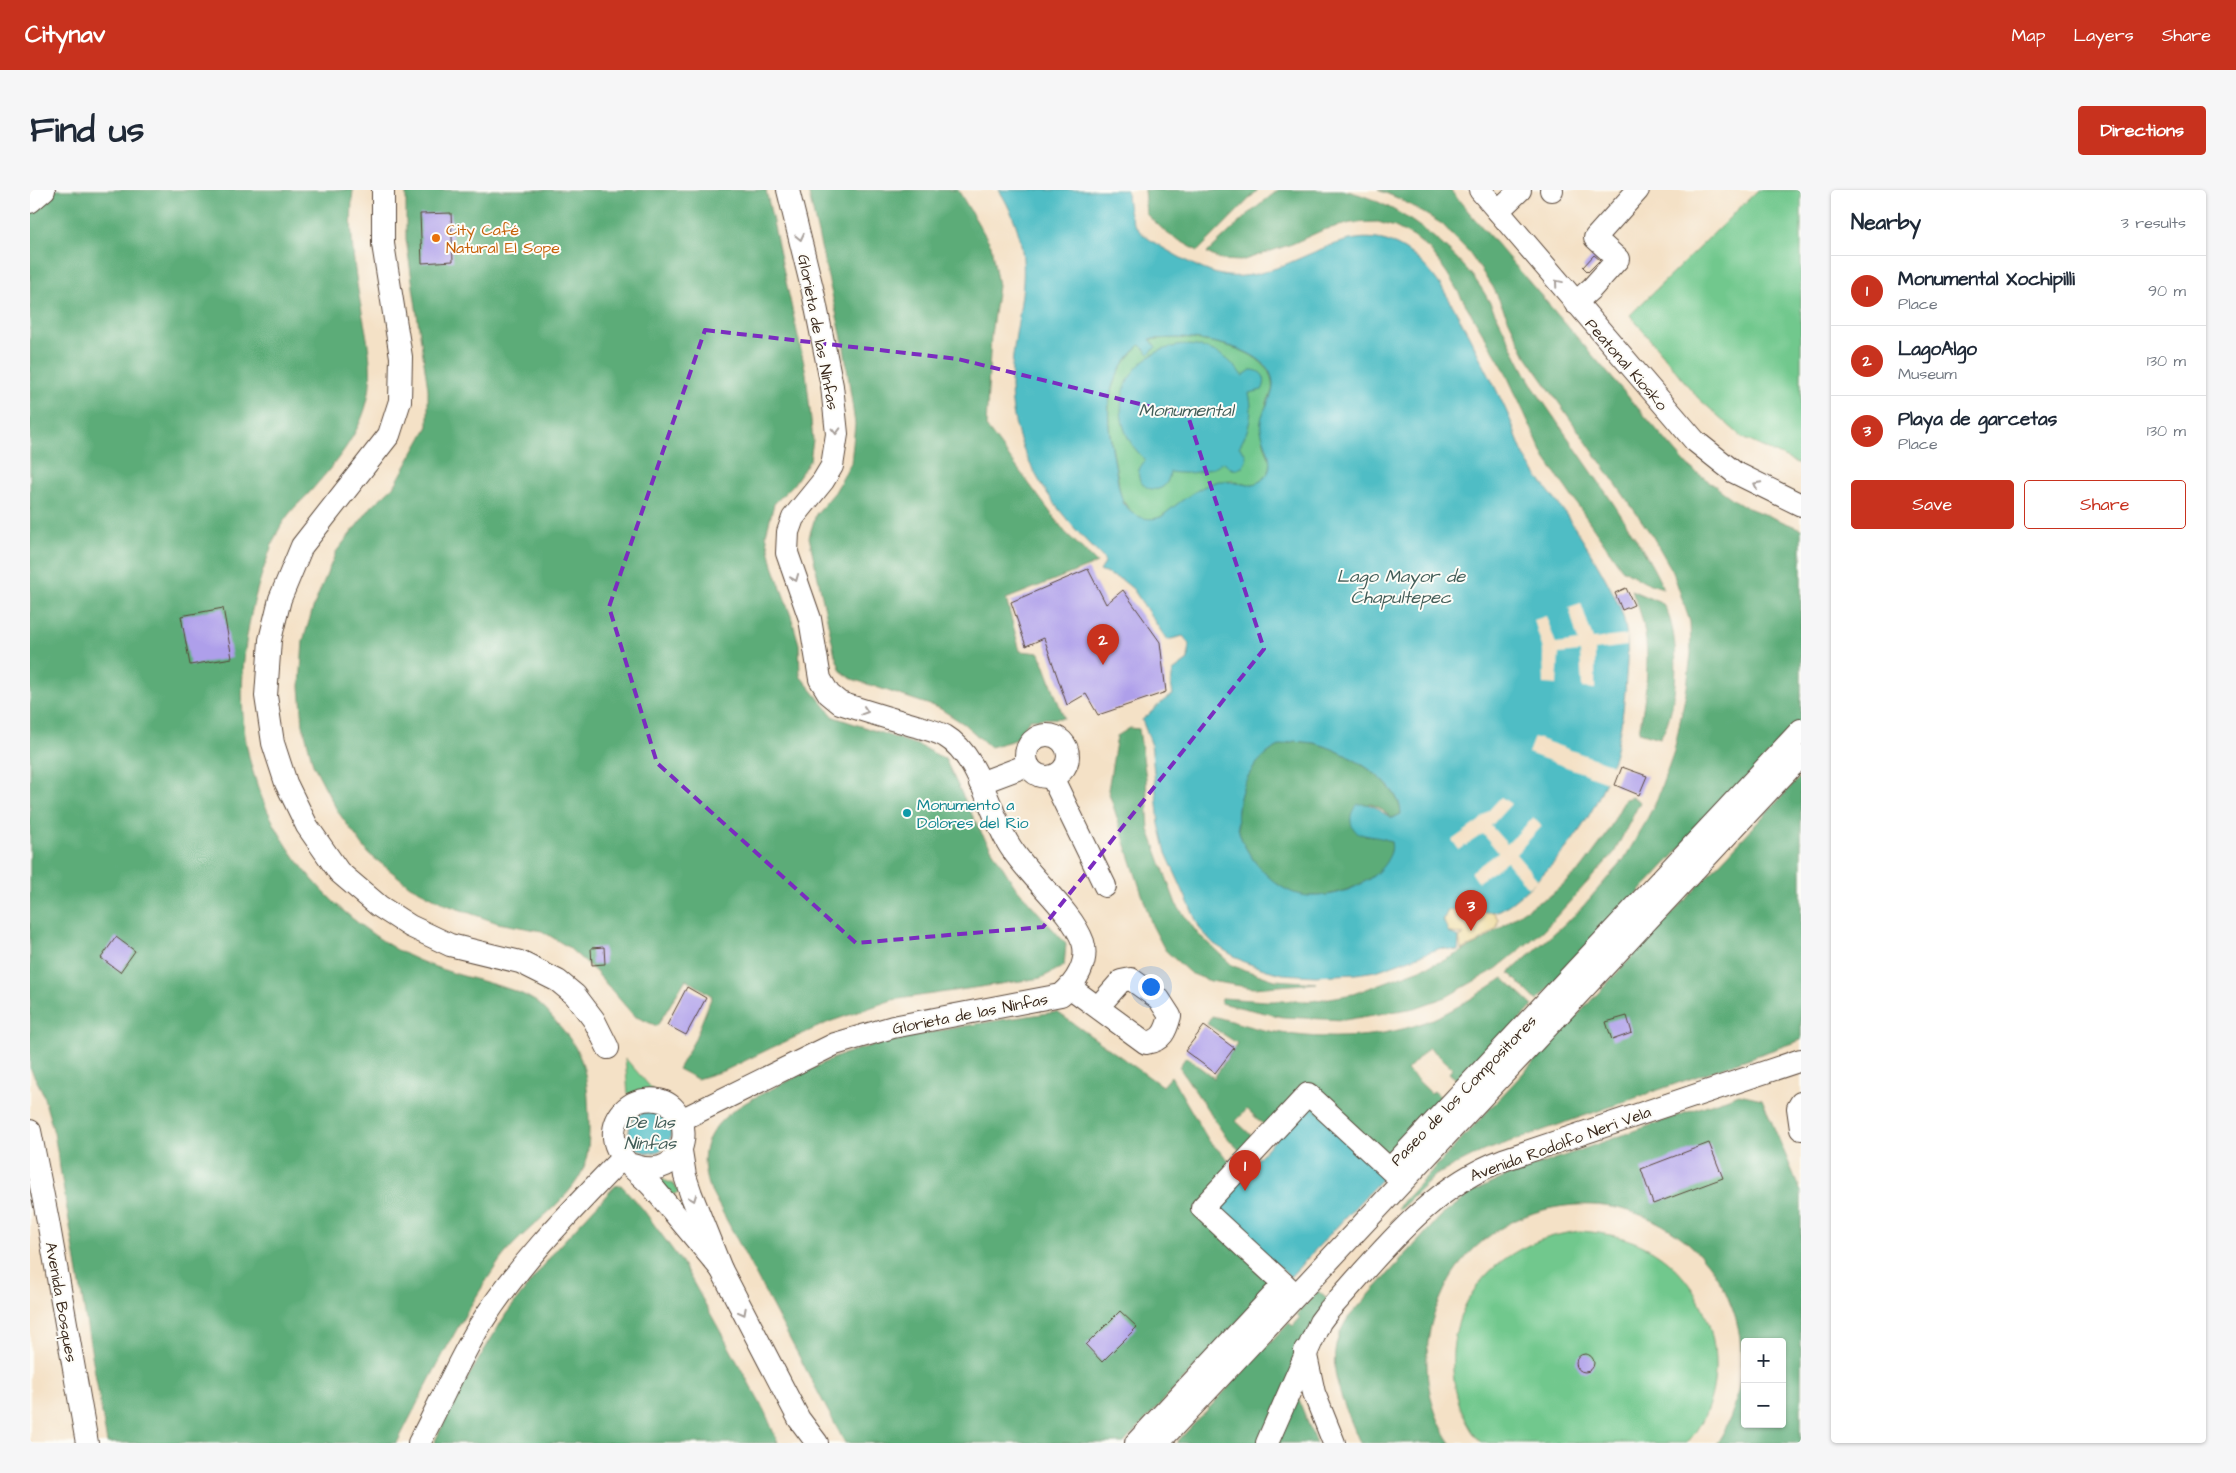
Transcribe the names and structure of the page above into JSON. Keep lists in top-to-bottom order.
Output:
{
  "streets": {
    "street": [
      "Glorieta de las Ninfas",
      "Peatonal Kiosko",
      "Paseo de los Compositores",
      "Avenida Rodolfo Neri Vela",
      "Avenida Bosques"
    ]
  },
  "one_way": ["Glorieta de las Ninfas", "Peatonal Kiosko"],
  "water": ["Monumental", "Lago Mayor de Chapultepec", "De las Ninfas"],
  "places": ["City Café Natural El Sope", "Monumento a Dolores del Rio"],
  "page": {
    "header": "Citynav",
    "nav": ["Map", "Layers", "Share"],
    "title": "Find us",
    "buttons": [
      "Directions",
      ["Save", "Share"]
    ],
    "heading": ["Nearby", "3 results"],
    "list": [
      {
        "mark": "1",
        "name": "Monumental Xochipilli",
        "note": "Place",
        "value": "90 m"
      },
      {
        "mark": "2",
        "name": "LagoAlgo",
        "note": "Museum",
        "value": "130 m"
      },
      {
        "mark": "3",
        "name": "Playa de garcetas",
        "note": "Place",
        "value": "130 m"
      }
    ],
    "pins": ["2", "3", "1"],
    "map_buttons": ["+", "−"]
  }
}
